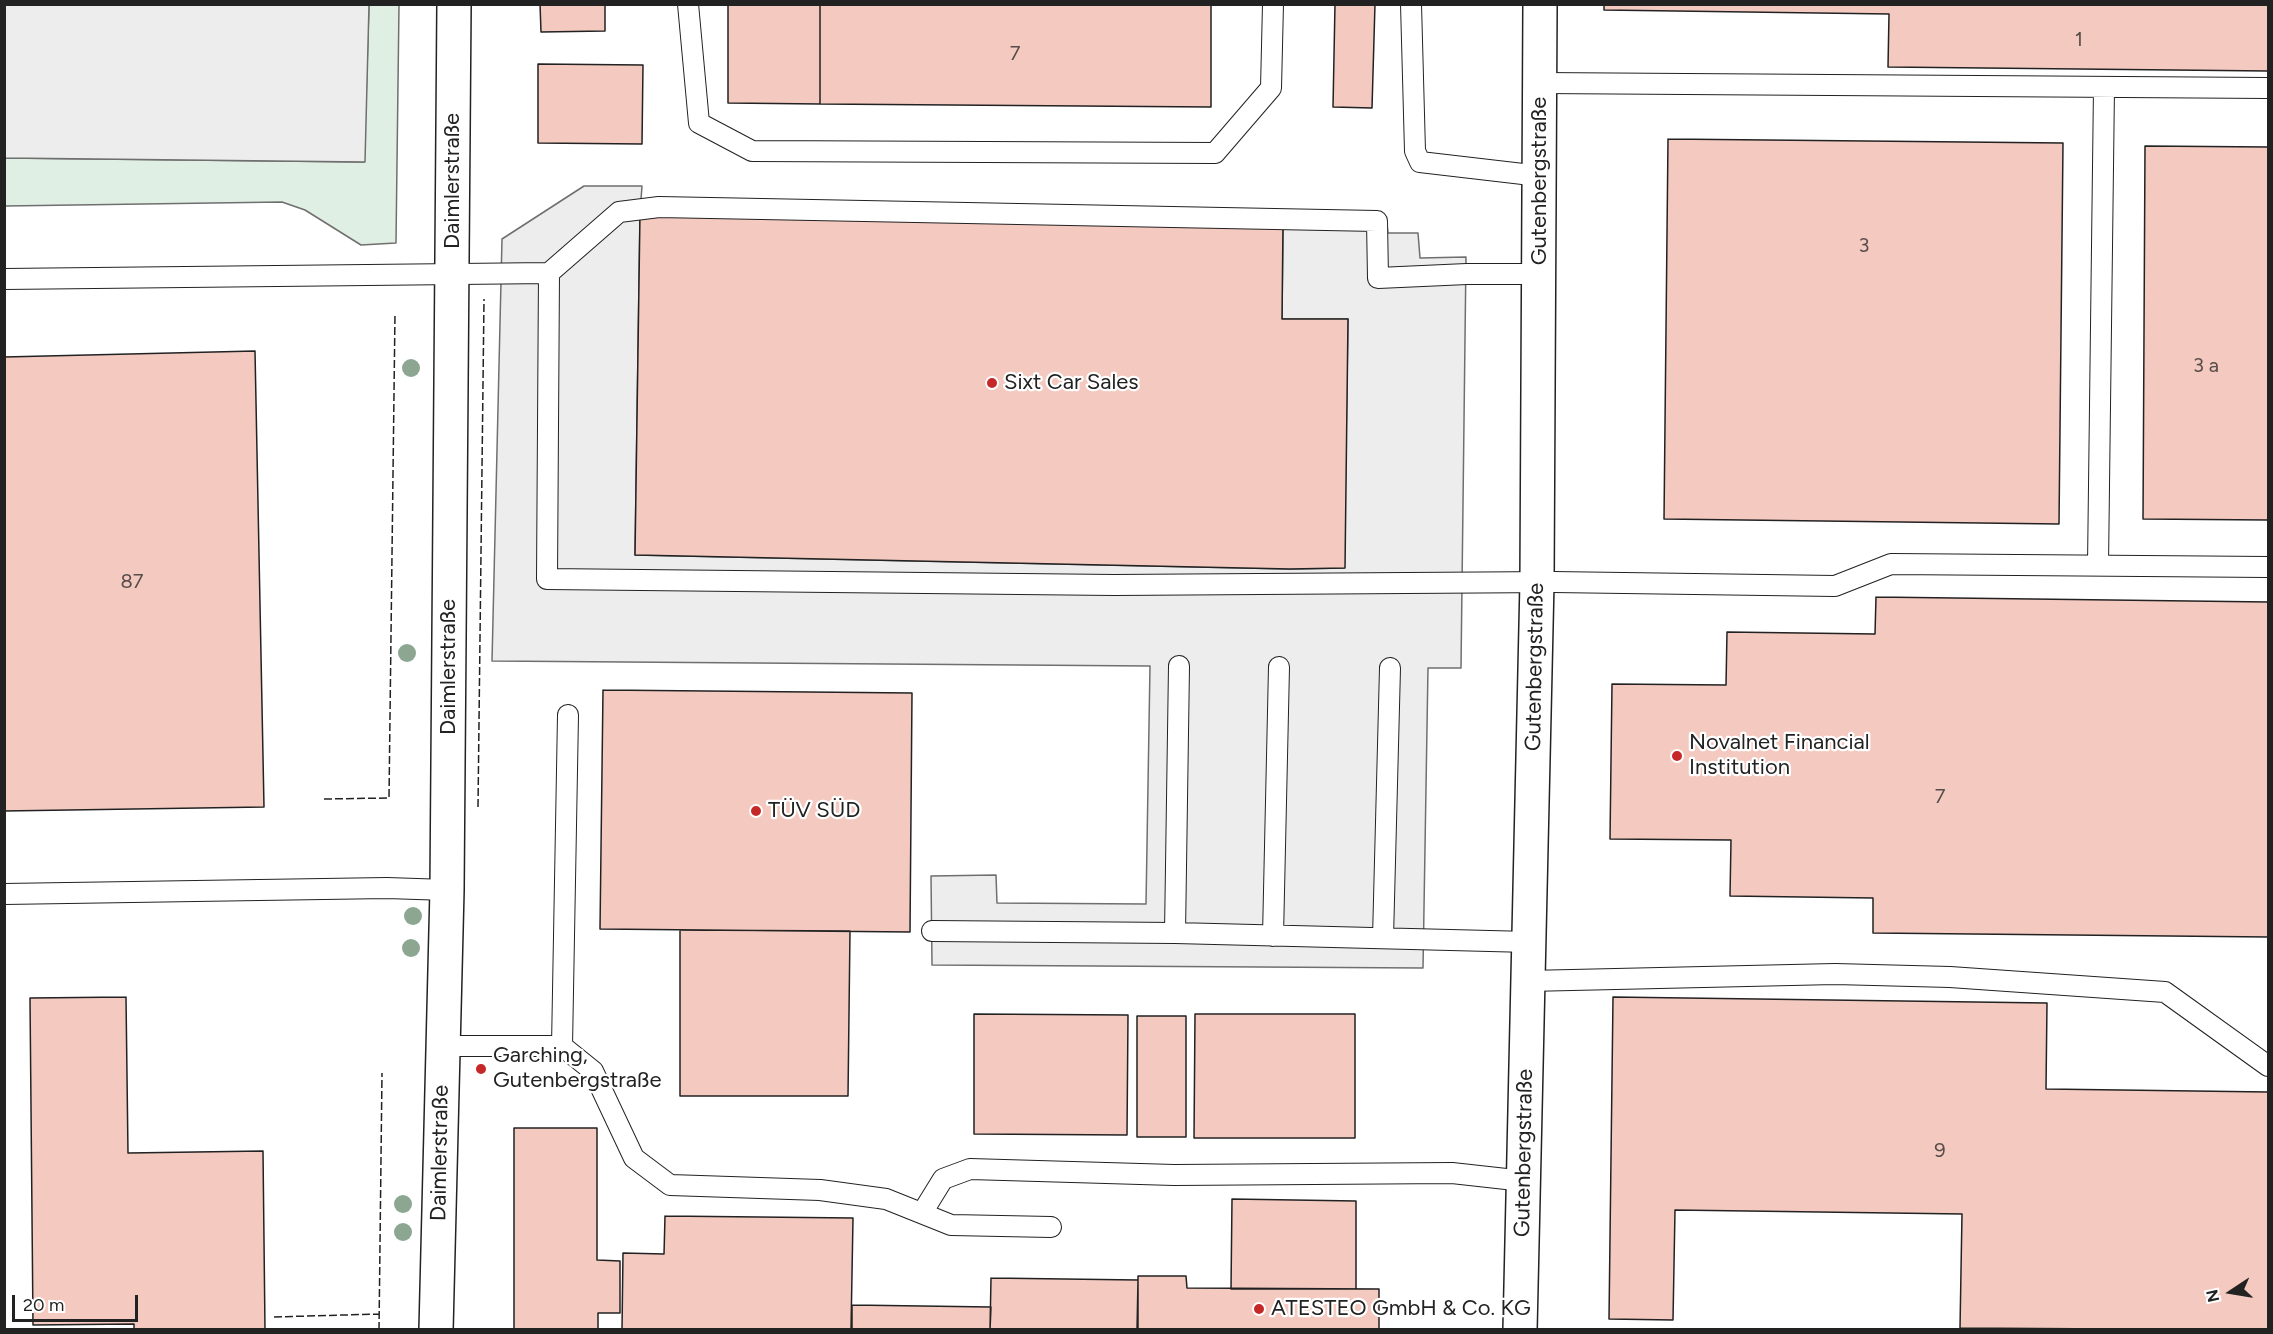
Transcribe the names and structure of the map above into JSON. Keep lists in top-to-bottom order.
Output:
{
  "streets": {
    "street": ["Daimlerstraße", "Gutenbergstraße"]
  },
  "places": [
    "Sixt Car Sales",
    "Novalnet Financial Institution",
    "TÜV SÜD",
    "Garching, Gutenbergstraße",
    "ATESTEO GmbH & Co. KG"
  ],
  "house_numbers": [
    "1",
    "7",
    "3",
    "3 a",
    "87",
    "7",
    "9"
  ],
  "scale_bar": "20 m",
  "north": "left"
}
